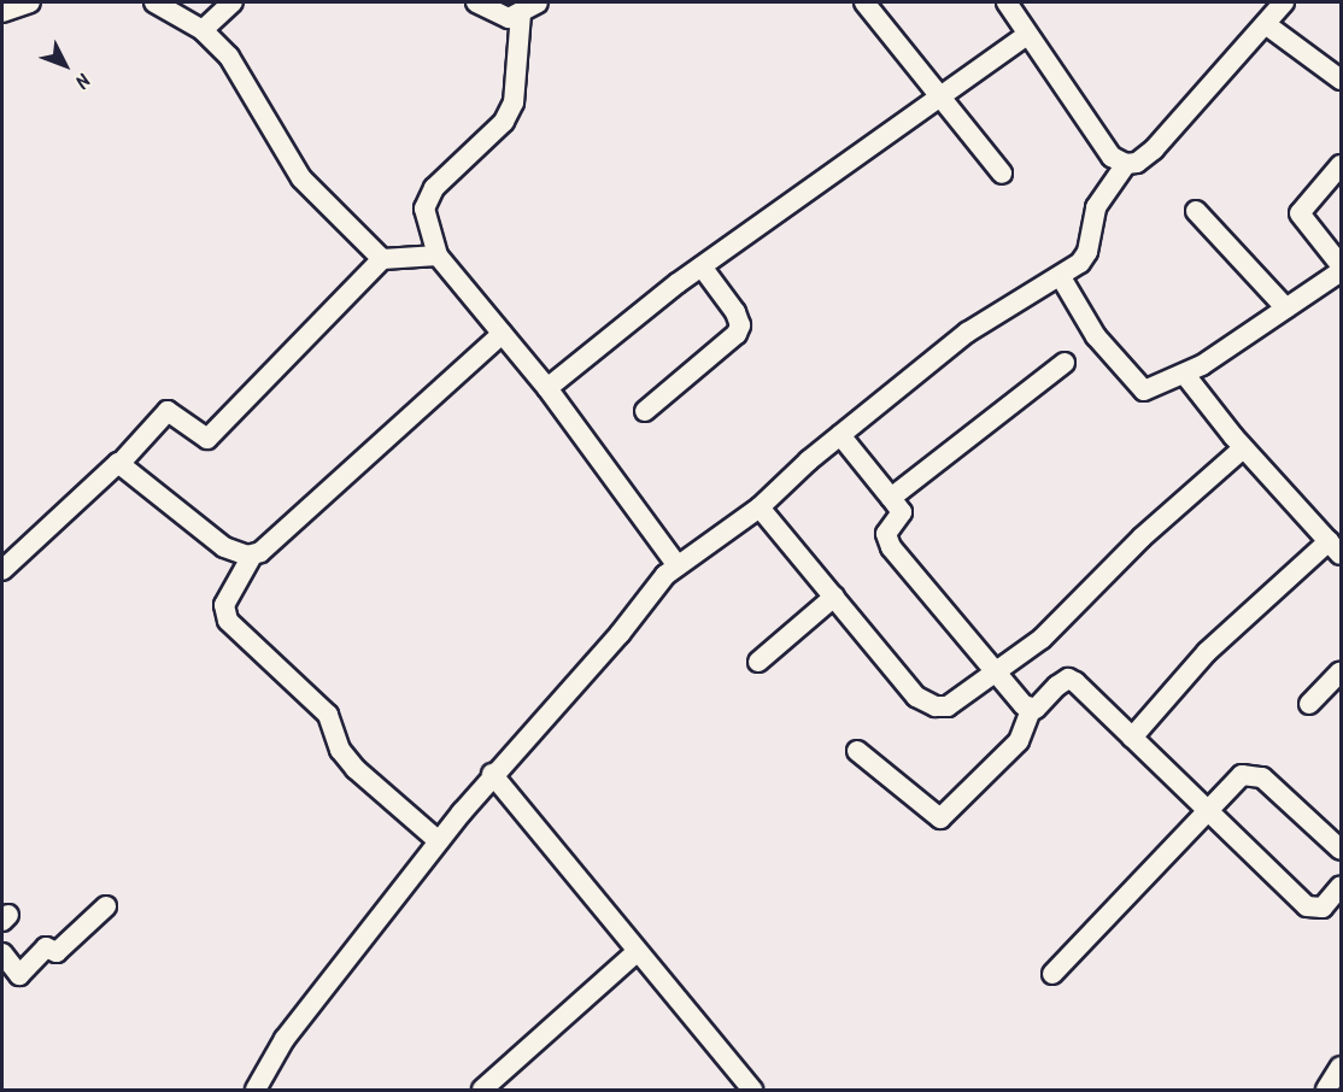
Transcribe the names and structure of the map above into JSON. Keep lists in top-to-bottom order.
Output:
{
  "north": "bottom right"
}
